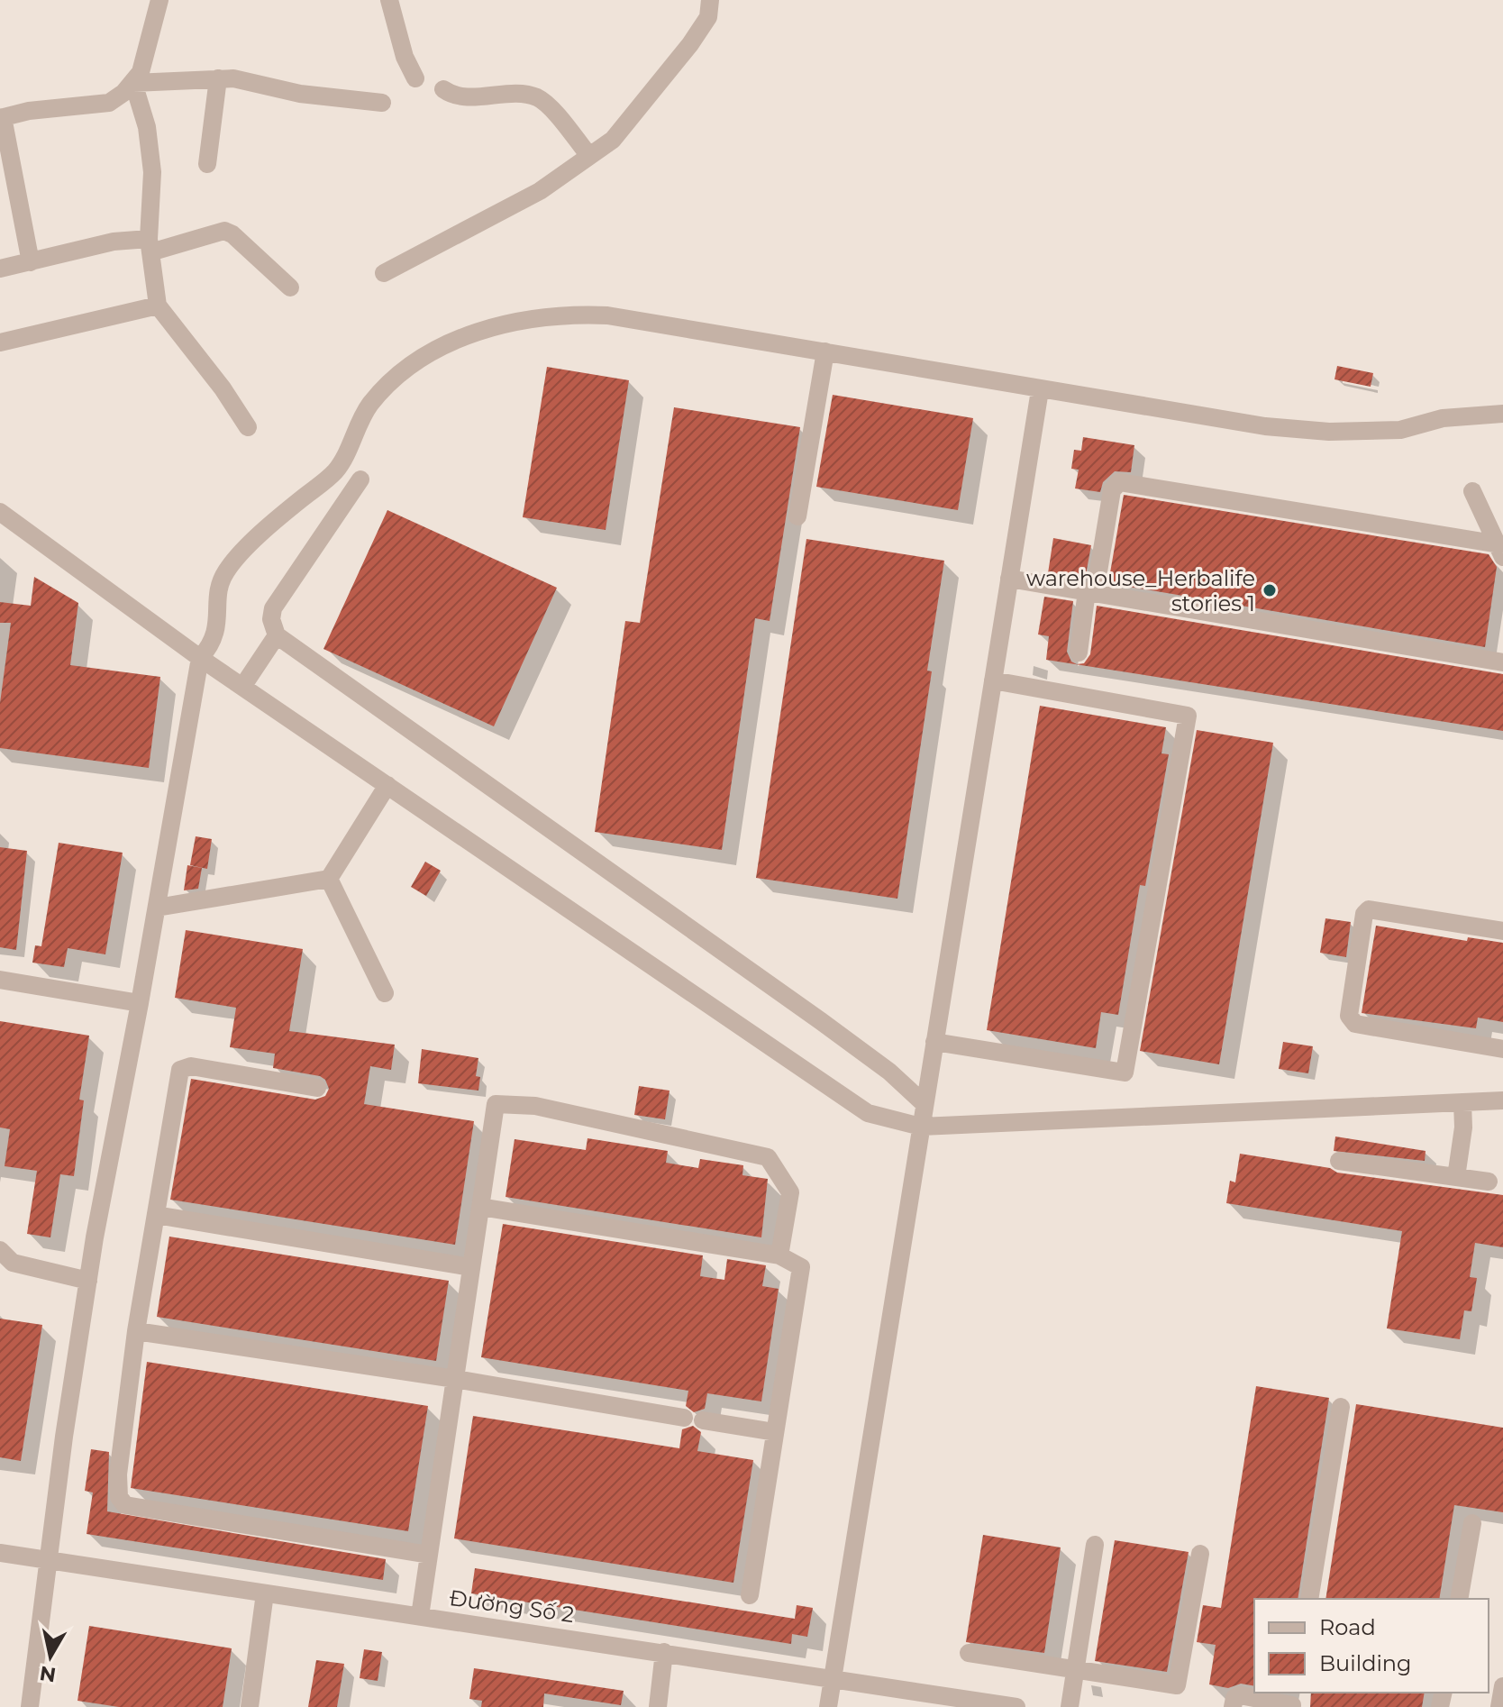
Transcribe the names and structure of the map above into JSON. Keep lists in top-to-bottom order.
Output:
{
  "streets": {
    "street": ["Đường Số 2"]
  },
  "places": ["warehouse_Herbalife stories 1"],
  "legend": ["Road", "Building"],
  "north": "bottom"
}
